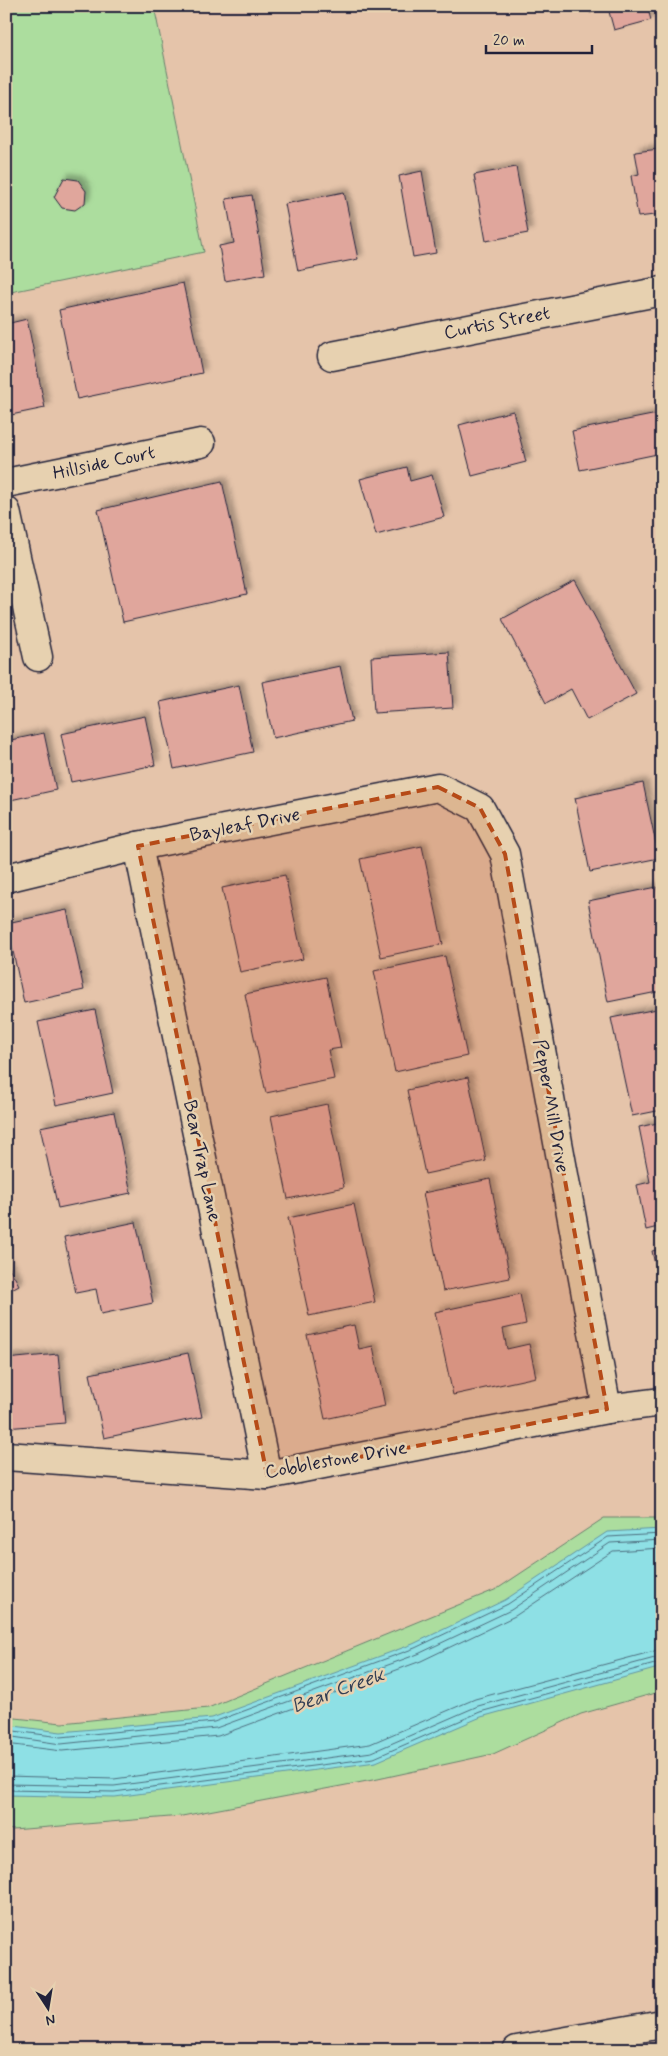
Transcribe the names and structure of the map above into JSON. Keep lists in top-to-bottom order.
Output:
{
  "streets": {
    "street": [
      "Curtis Street",
      "Hillside Court",
      "Bayleaf Drive",
      "Pepper Mill Drive",
      "Bear Trap Lane",
      "Cobblestone Drive"
    ]
  },
  "crossings": [
    ["Bayleaf Drive", "Pepper Mill Drive"],
    ["Bayleaf Drive", "Bear Trap Lane"],
    ["Pepper Mill Drive", "Cobblestone Drive"],
    ["Bear Trap Lane", "Cobblestone Drive"]
  ],
  "water": ["Bear Creek"],
  "scale_bar": "20 m",
  "north": "bottom"
}
